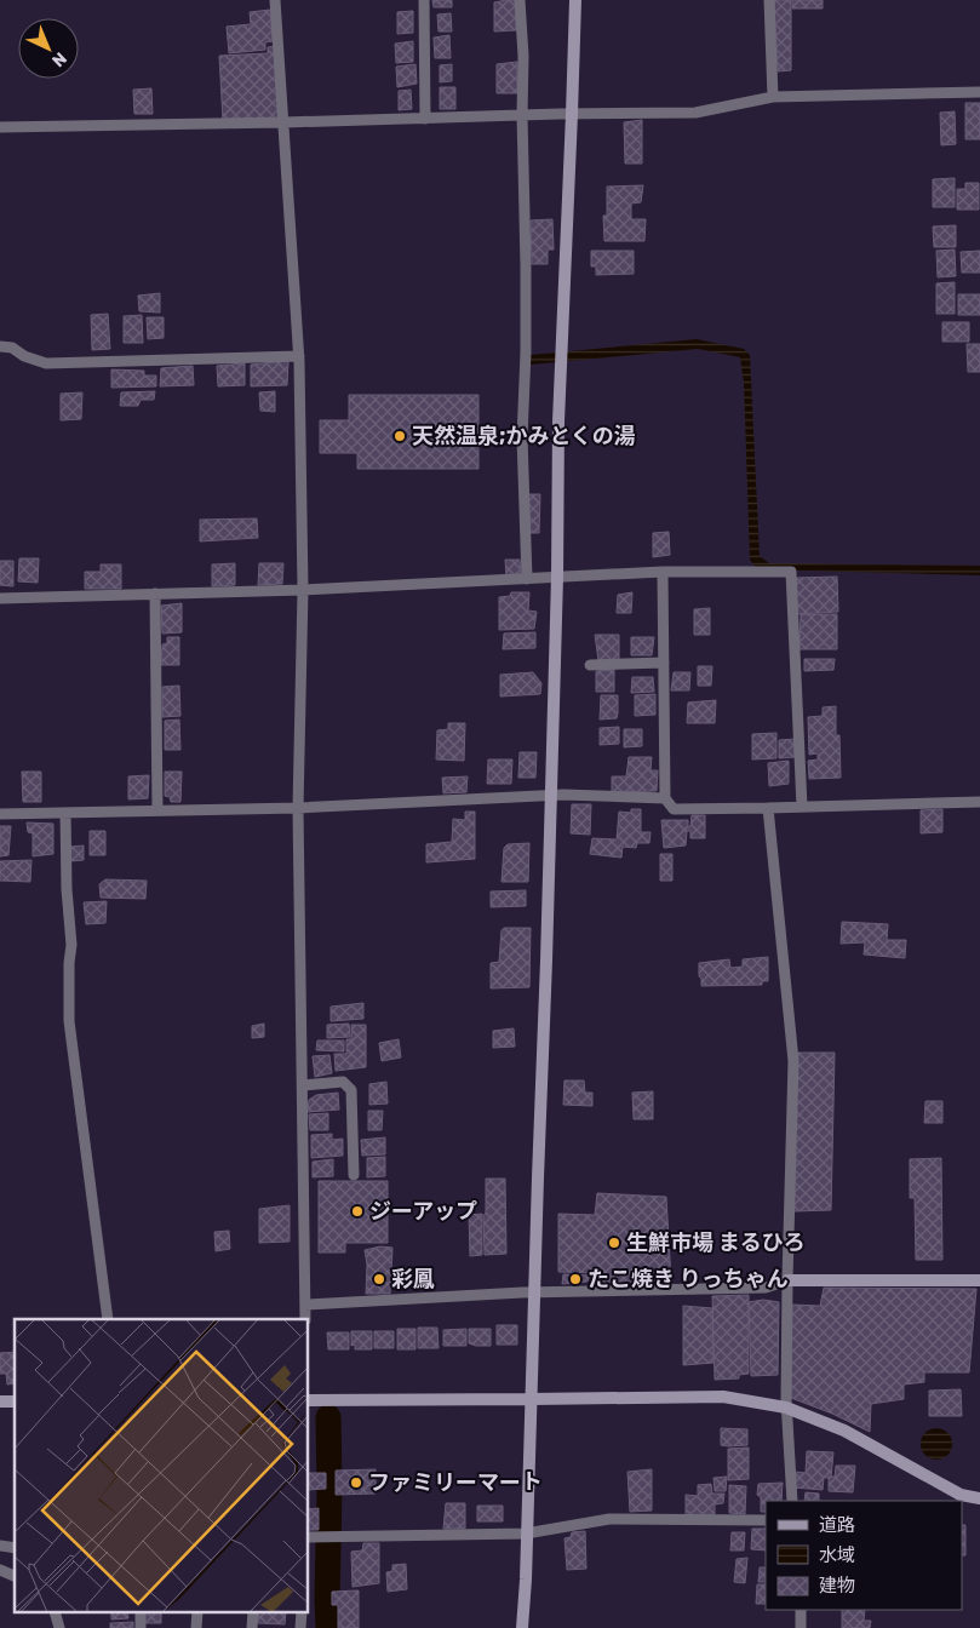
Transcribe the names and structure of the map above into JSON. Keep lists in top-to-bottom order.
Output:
{
  "places": [
    "天然温泉;かみとくの湯",
    "ジーアップ",
    "生鮮市場 まるひろ",
    "彩鳳",
    "たこ焼き りっちゃん",
    "ファミリーマート"
  ],
  "legend": ["道路", "水域", "建物"],
  "north": "bottom right"
}
